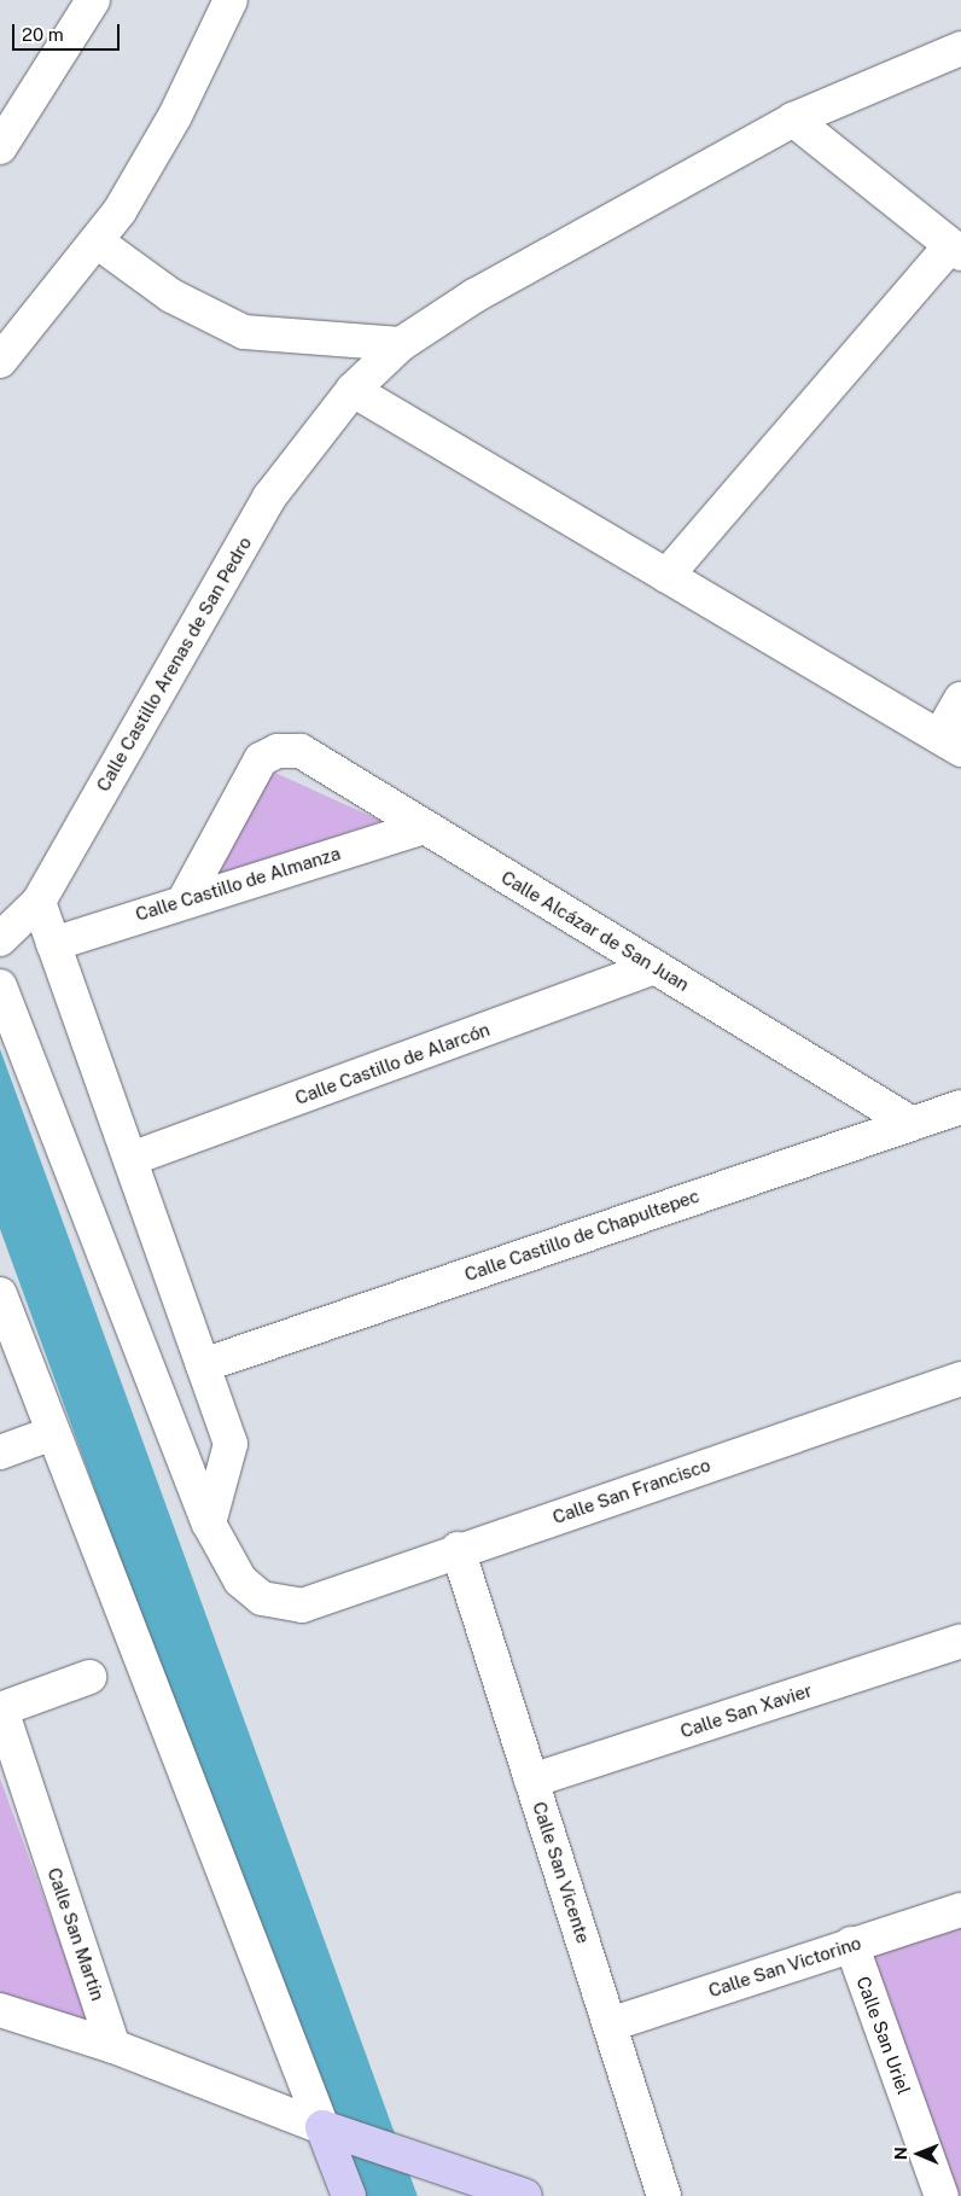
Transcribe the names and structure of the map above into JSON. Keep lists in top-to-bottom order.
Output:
{
  "streets": {
    "street": [
      "Calle Castillo Arenas de San Pedro",
      "Calle Castillo de Almanza",
      "Calle Alcázar de San Juan",
      "Calle Castillo de Alarcón",
      "Calle Castillo de Chapultepec",
      "Calle San Francisco",
      "Calle San Xavier",
      "Calle San Vicente",
      "Calle San Martín",
      "Calle San Victorino",
      "Calle San Uriel"
    ]
  },
  "crossings": [
    ["Calle Castillo de Almanza", "Calle Alcázar de San Juan"],
    ["Calle Alcázar de San Juan", "Calle Castillo de Alarcón"],
    ["Calle Alcázar de San Juan", "Calle Castillo de Chapultepec"],
    ["Calle San Francisco", "Calle San Vicente"],
    ["Calle San Xavier", "Calle San Vicente"],
    ["Calle San Vicente", "Calle San Victorino"],
    ["Calle San Victorino", "Calle San Uriel"]
  ],
  "scale_bar": "20 m",
  "north": "left"
}
